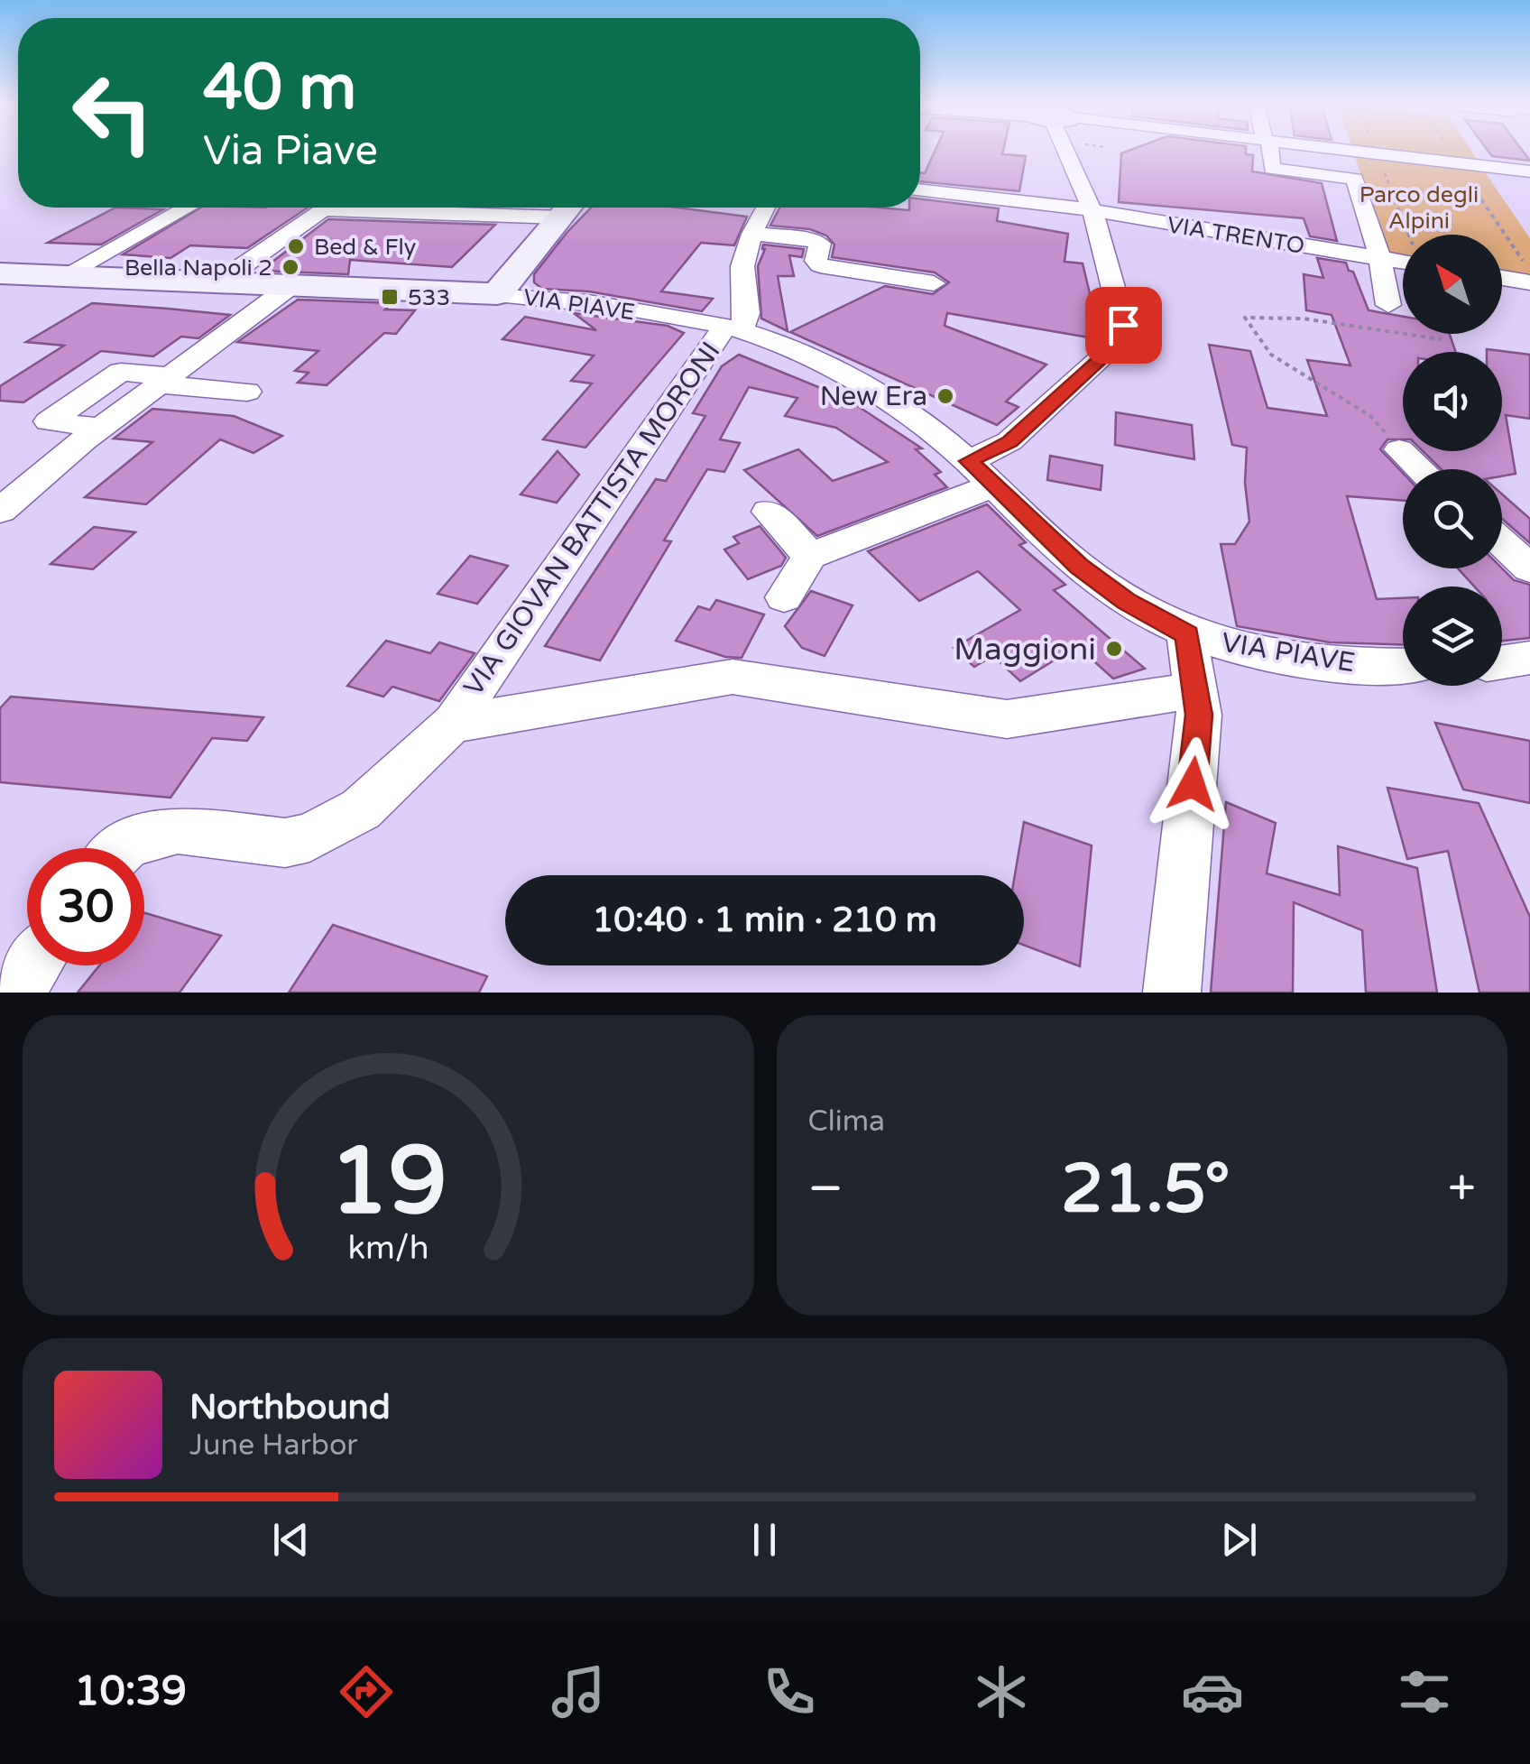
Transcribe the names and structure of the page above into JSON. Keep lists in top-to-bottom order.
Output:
{
  "streets": {
    "street": ["VIA TRENTO", "VIA PIAVE", "VIA GIOVAN BATTISTA MORONI"]
  },
  "crossings": [
    ["VIA PIAVE", "VIA GIOVAN BATTISTA MORONI"]
  ],
  "parks": ["Parco degli Alpini"],
  "places": {
    "other": [
      "Bed & Fly",
      "Bella Napoli 2",
      "New Era",
      "Maggioni"
    ],
    "transit": ["533"]
  },
  "north": "top left",
  "page": {
    "turn": ["40 m", "Via Piave"],
    "limit": "30",
    "trip": "10:40 · 1 min · 210 m",
    "tile": "Clima",
    "heat": ["−", "21.5°", "+"],
    "song": ["Northbound", "June Harbor"],
    "tabs": "10:39",
    "gauge": ["19", "km/h"]
  }
}
